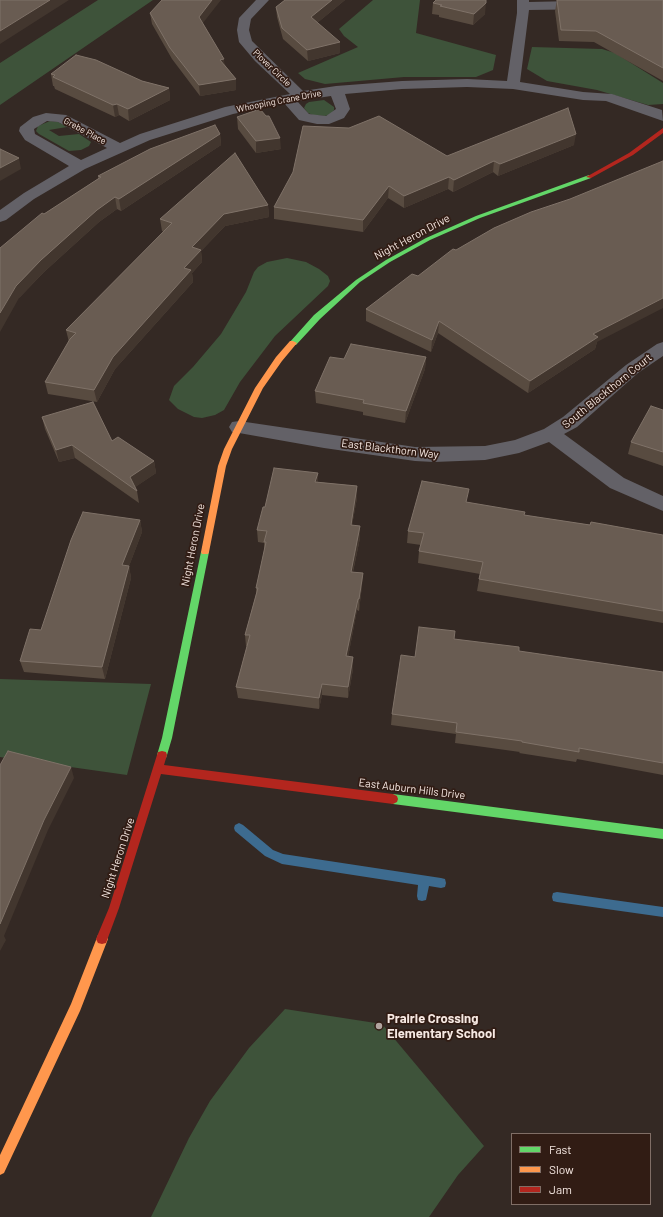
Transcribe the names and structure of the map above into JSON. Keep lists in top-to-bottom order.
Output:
{
  "streets": {
    "street": [
      "Plover Circle",
      "Whooping Crane Drive",
      "Grebe Place",
      "Night Heron Drive",
      "South Blackthorn Court",
      "East Blackthorn Way",
      "East Auburn Hills Drive"
    ]
  },
  "crossings": [
    ["Plover Circle", "Whooping Crane Drive"],
    ["Whooping Crane Drive", "Grebe Place"],
    ["Night Heron Drive", "East Blackthorn Way"],
    ["Night Heron Drive", "East Auburn Hills Drive"],
    ["South Blackthorn Court", "East Blackthorn Way"]
  ],
  "places": ["Prairie Crossing Elementary School"],
  "legend": ["Fast", "Slow", "Jam"]
}
